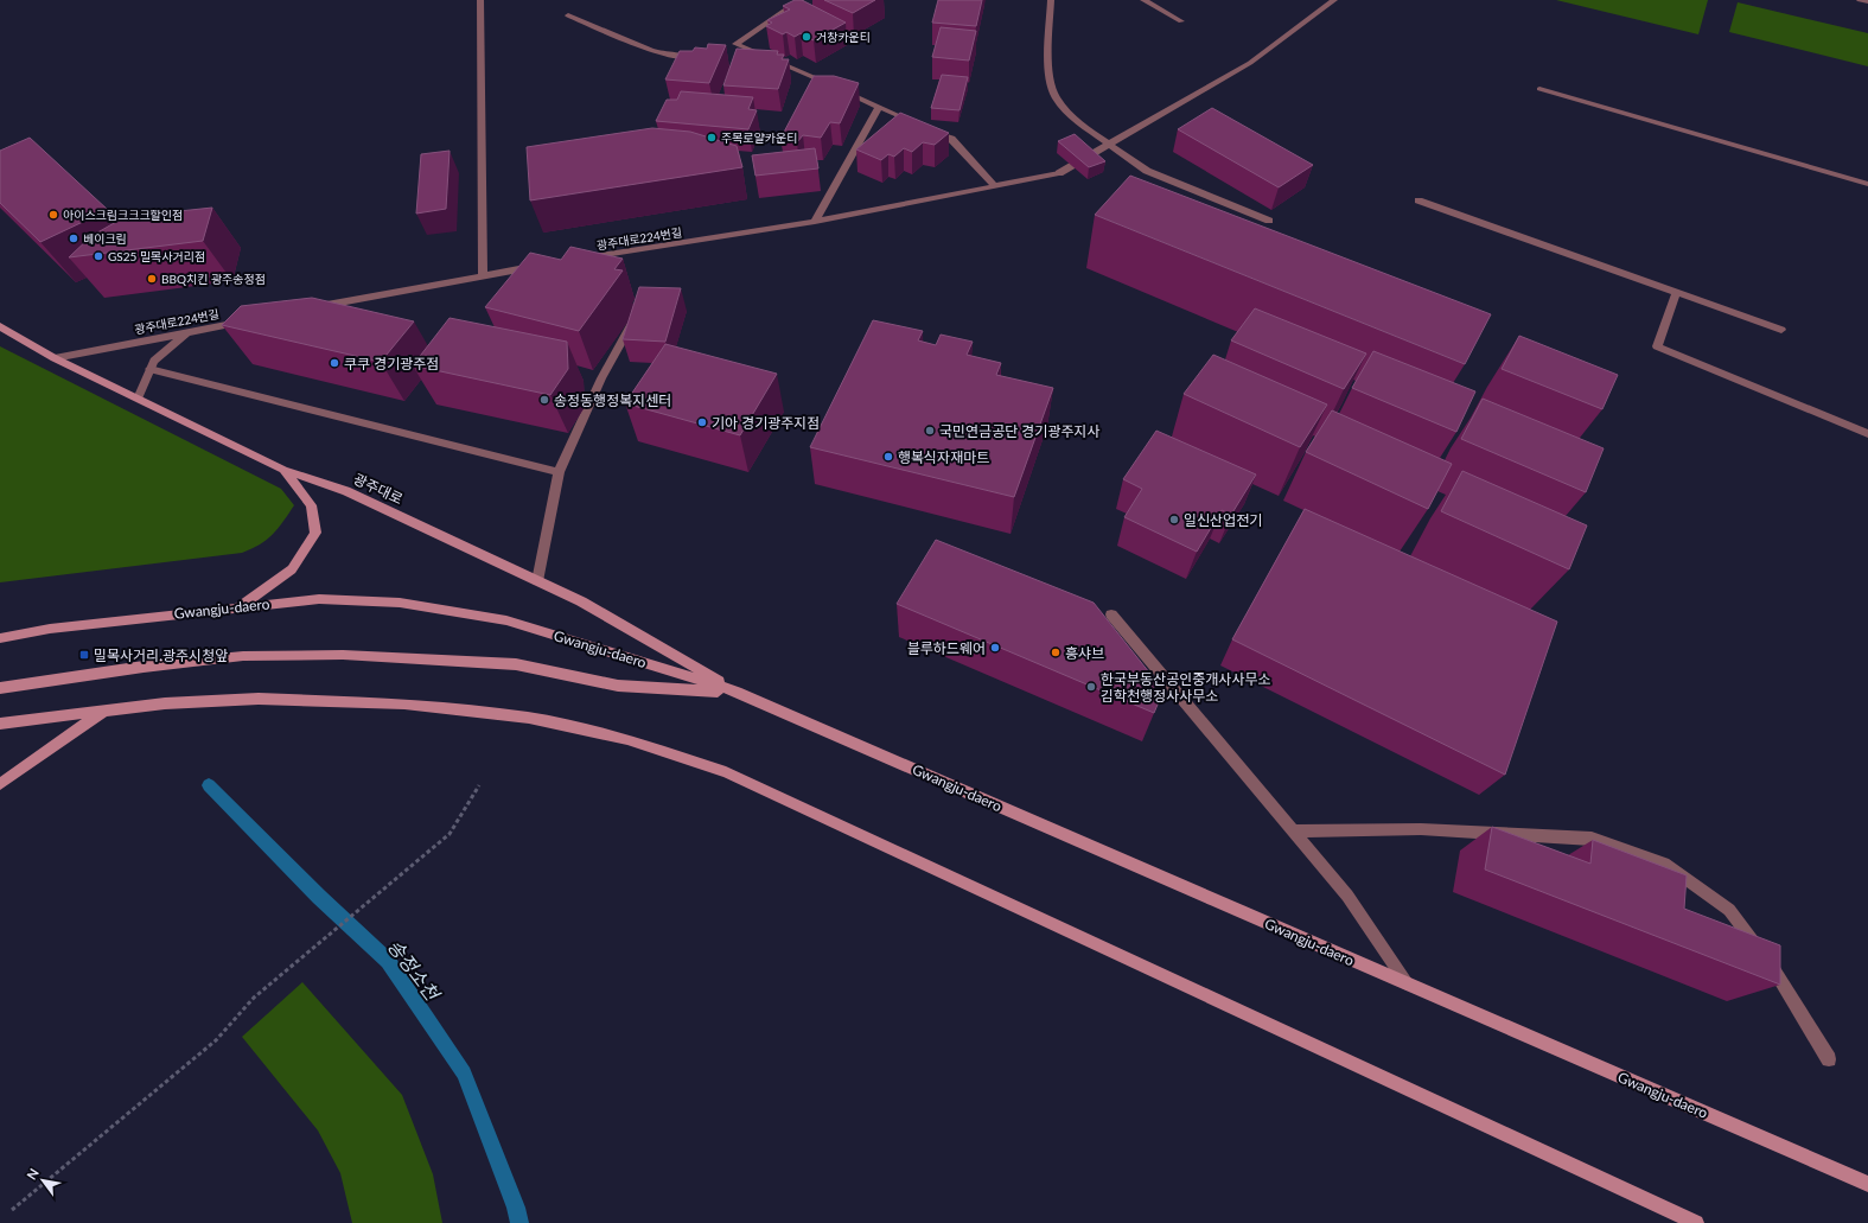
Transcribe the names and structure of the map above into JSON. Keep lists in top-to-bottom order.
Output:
{
  "streets": {
    "street": ["광주대로224번길", "광주대로", "Gwangju-daero"]
  },
  "crossings": [
    ["광주대로224번길", "광주대로"],
    ["광주대로", "Gwangju-daero"]
  ],
  "water": ["송정소천"],
  "places": {
    "other": [
      "거창카운티",
      "주목로얄카운티",
      "아이스크림크크크할인점",
      "베이크림",
      "GS25 밀목사거리점",
      "BBQ치킨 광주송정점",
      "쿠쿠 경기광주점",
      "송정동행정복지센터",
      "기아 경기광주지점",
      "국민연금공단 경기광주지사",
      "행복식자재마트",
      "일신산업전기",
      "블루하드웨어",
      "흥샤브",
      "한국부동산공인중개사사무소 김학천행정사사무소"
    ],
    "transit": ["밀목사거리.광주시청앞"]
  },
  "north": "top left"
}
